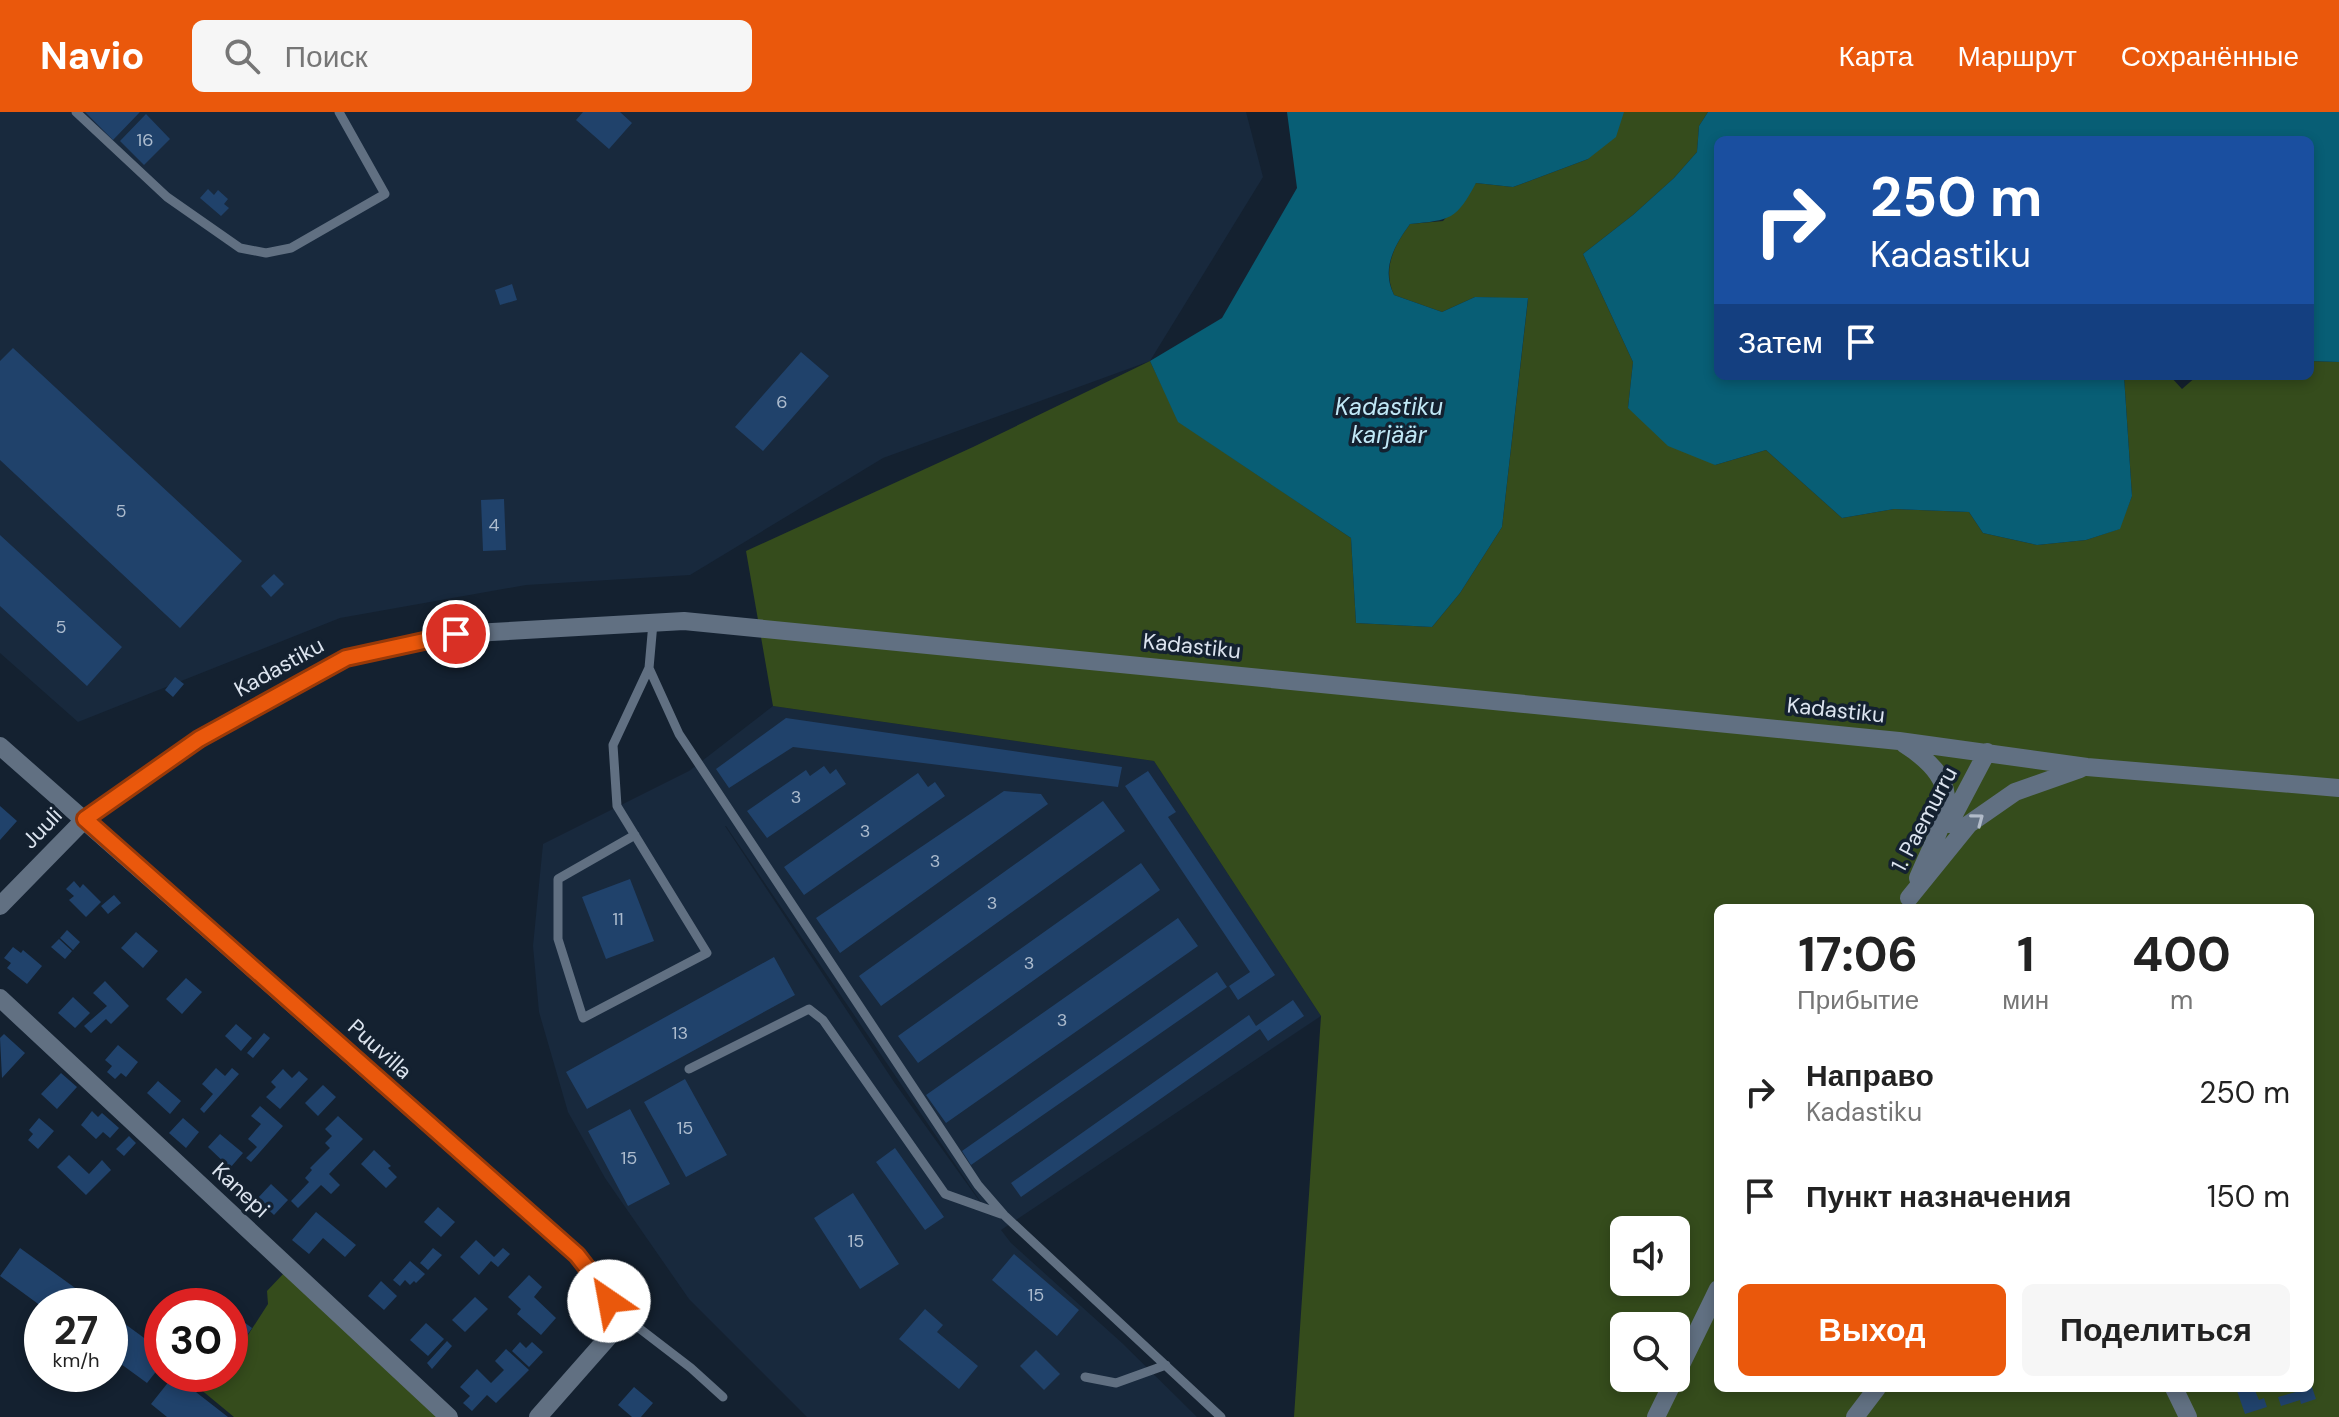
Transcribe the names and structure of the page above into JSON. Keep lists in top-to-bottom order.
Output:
{
  "streets": {
    "street": [
      "Kadastiku",
      "1. Paemurru",
      "Juuli",
      "Puuvilla",
      "Kanepi"
    ]
  },
  "crossings": [
    ["Kadastiku", "1. Paemurru"],
    ["Kadastiku", "Juuli"],
    ["Kadastiku", "Puuvilla"],
    ["Juuli", "Puuvilla"]
  ],
  "water": ["Kadastiku karjäär"],
  "house_numbers": [
    "16",
    "6",
    "5",
    "4",
    "5",
    "3",
    "3",
    "3",
    "3",
    "11",
    "3",
    "3",
    "13",
    "15",
    "15",
    "15",
    "15"
  ],
  "page": {
    "header": "Navio",
    "search": "Поиск",
    "nav": ["Карта", "Маршрут", "Сохранённые"],
    "turn": ["250 m", "Kadastiku"],
    "then": "Затем",
    "eta": [
      "17:06",
      "Прибытие",
      "1",
      "мин",
      "400",
      "m"
    ],
    "list": [
      {
        "name": "Направо",
        "note": "Kadastiku",
        "value": "250 m"
      },
      {
        "name": "Пункт назначения",
        "value": "150 m"
      }
    ],
    "buttons": ["Выход", "Поделиться"],
    "speed": "27 km/h",
    "limit": "30"
  }
}
